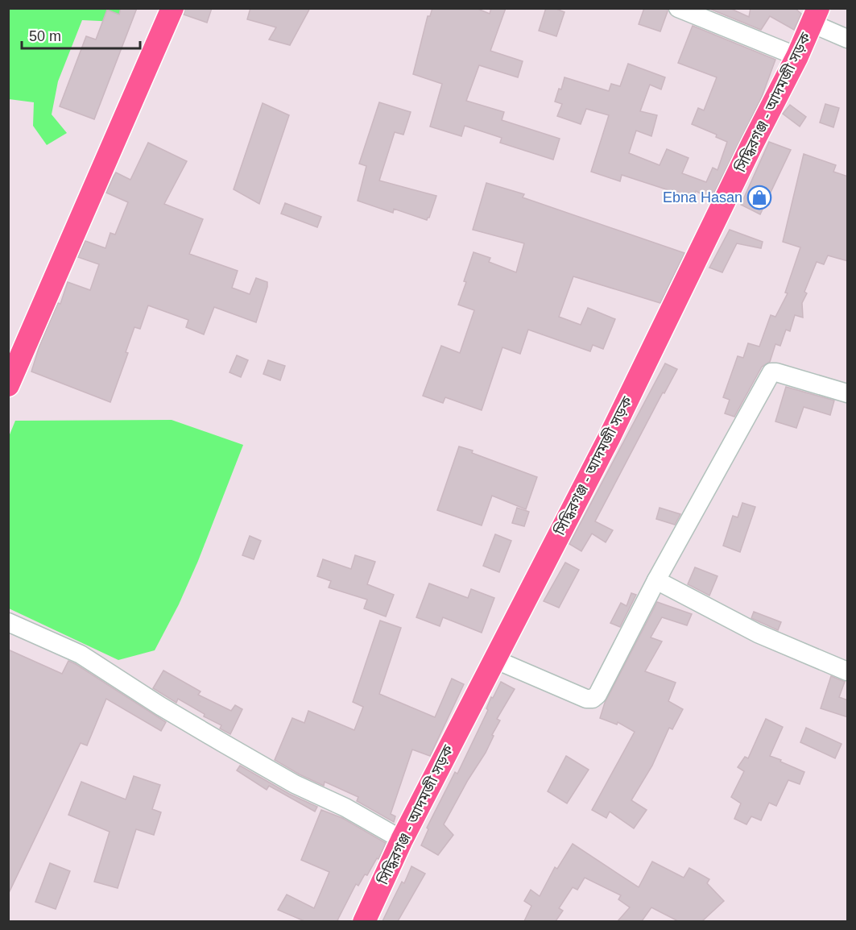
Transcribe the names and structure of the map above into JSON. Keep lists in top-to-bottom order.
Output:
{
  "streets": {
    "main road": ["সিদ্ধিরগঞ্জ - আদমজী সড়ক"]
  },
  "places": {
    "shop": ["Ebna Hasan"]
  },
  "scale_bar": "50 m"
}
